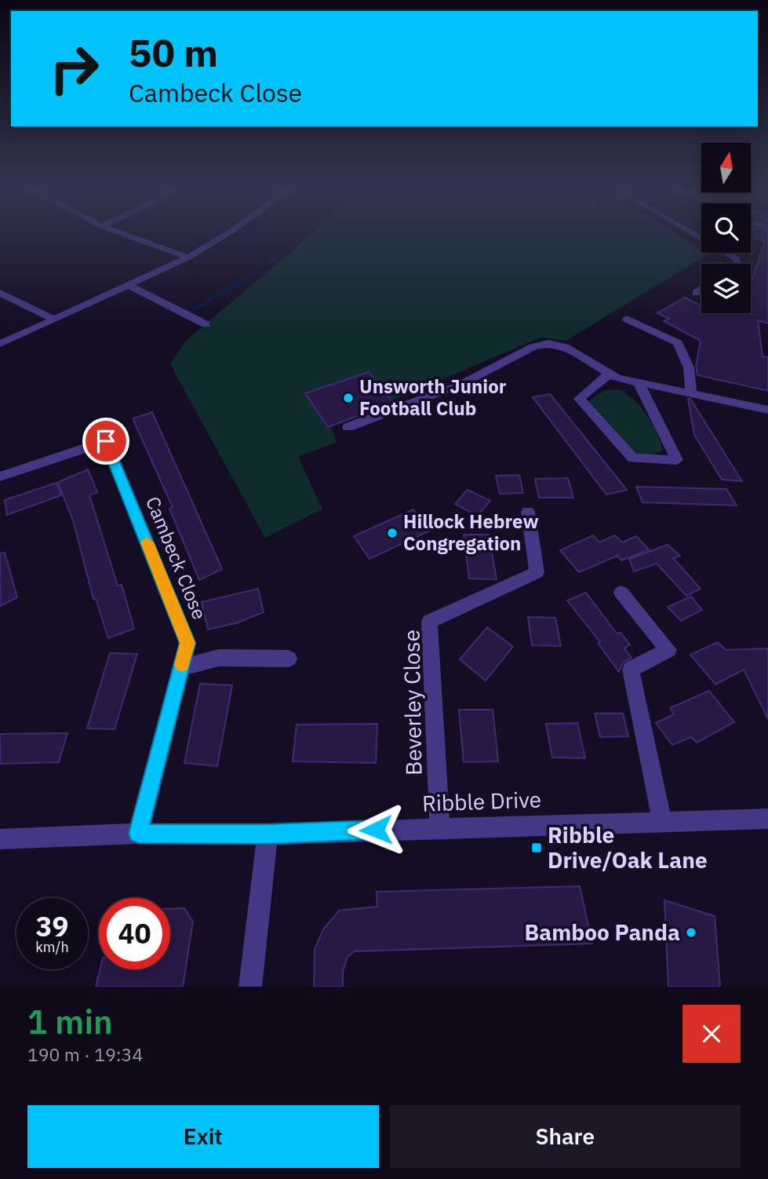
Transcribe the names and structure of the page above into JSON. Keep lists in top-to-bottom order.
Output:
{
  "streets": {
    "street": ["Cambeck Close", "Beverley Close", "Ribble Drive"]
  },
  "crossings": [
    ["Cambeck Close", "Ribble Drive"],
    ["Beverley Close", "Ribble Drive"]
  ],
  "places": {
    "other": ["Unsworth Junior Football Club", "Hillock Hebrew Congregation", "Bamboo Panda"],
    "transit": ["Ribble Drive/Oak Lane"]
  },
  "north": "top",
  "page": {
    "turn": ["50 m", "Cambeck Close"],
    "speed": "39 km/h",
    "limit": "40",
    "heading": ["1 min", "190 m · 19:34"],
    "buttons": ["Exit", "Share"]
  }
}
